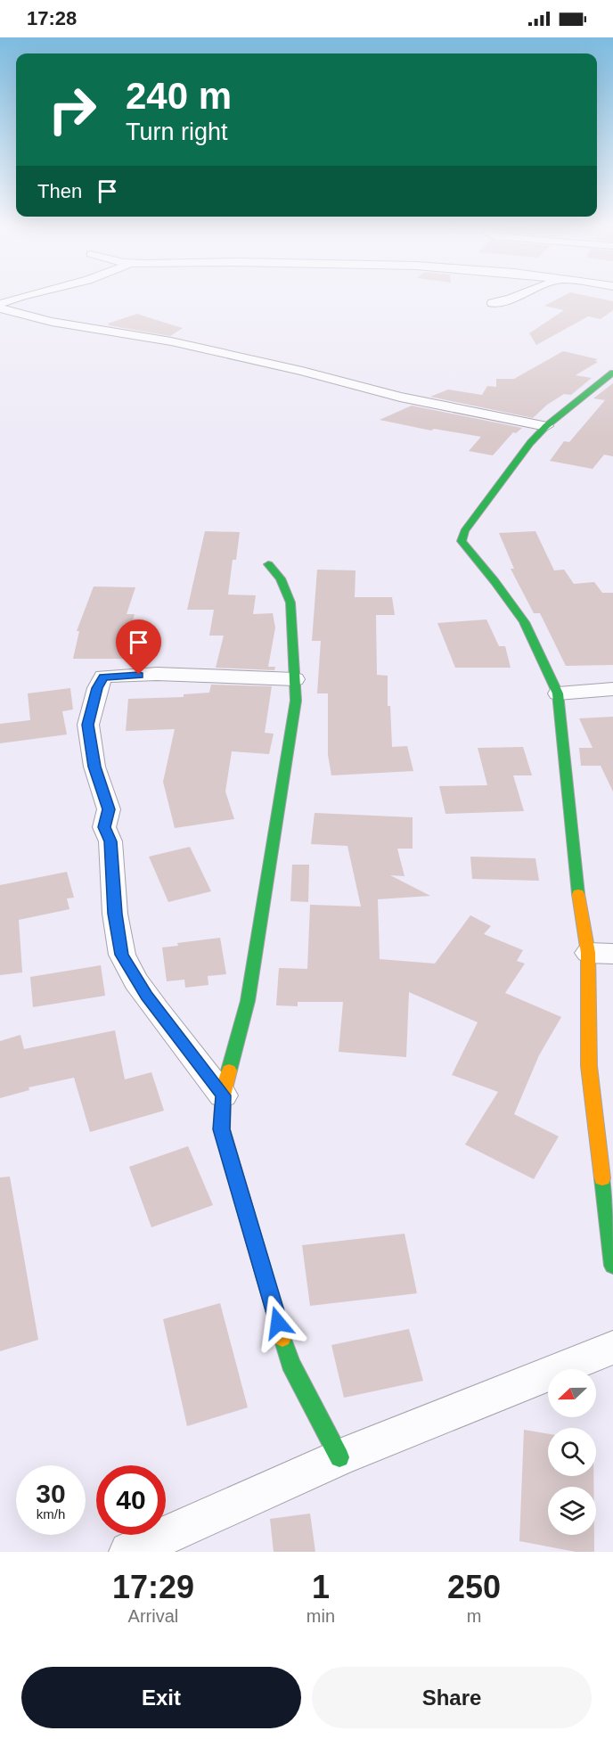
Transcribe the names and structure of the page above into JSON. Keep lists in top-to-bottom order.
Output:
{
  "north": "left",
  "page": {
    "status": "17:28",
    "turn": ["240 m", "Turn right"],
    "then": "Then",
    "speed": "30 km/h",
    "limit": "40",
    "eta": [
      "17:29",
      "Arrival",
      "1",
      "min",
      "250",
      "m"
    ],
    "buttons": ["Exit", "Share"]
  }
}
